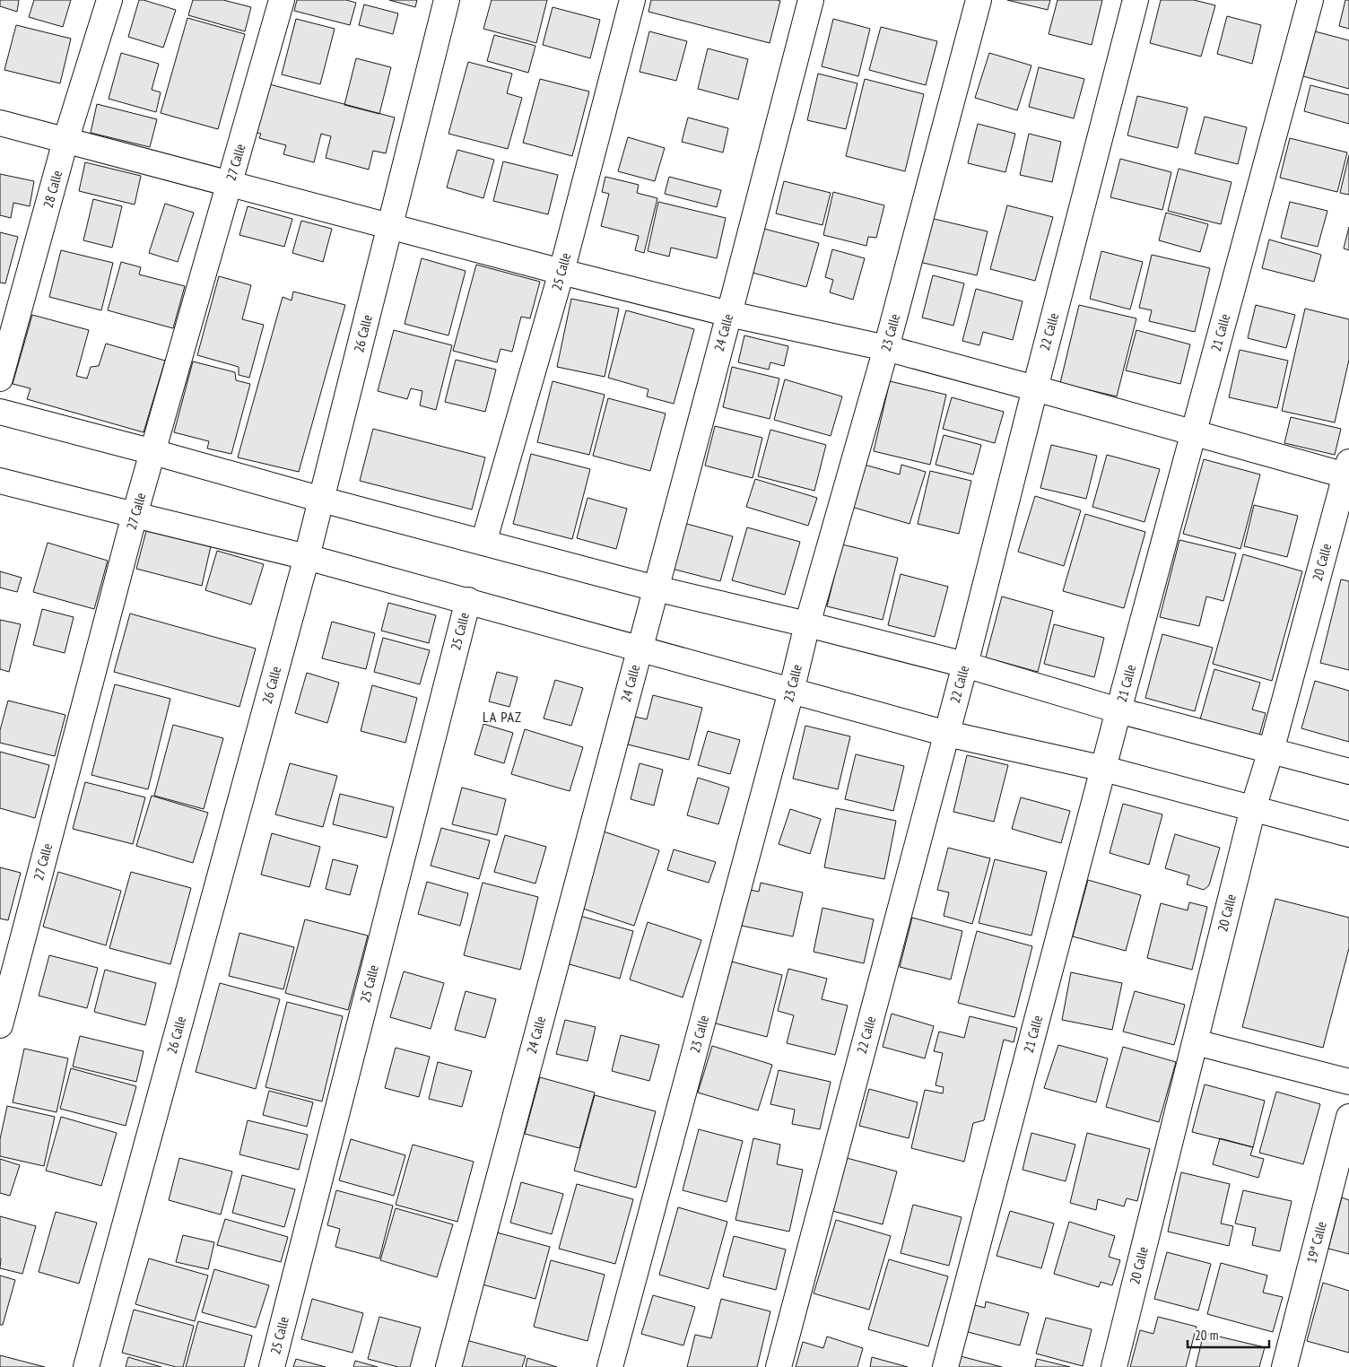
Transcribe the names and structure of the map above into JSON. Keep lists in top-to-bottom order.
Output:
{
  "streets": {
    "street": [
      "27 Calle",
      "28 Calle",
      "25 Calle",
      "22 Calle",
      "24 Calle",
      "23 Calle",
      "21 Calle",
      "26 Calle",
      "20 Calle",
      "19ª Calle"
    ]
  },
  "districts": ["LA PAZ"],
  "scale_bar": "20 m"
}
